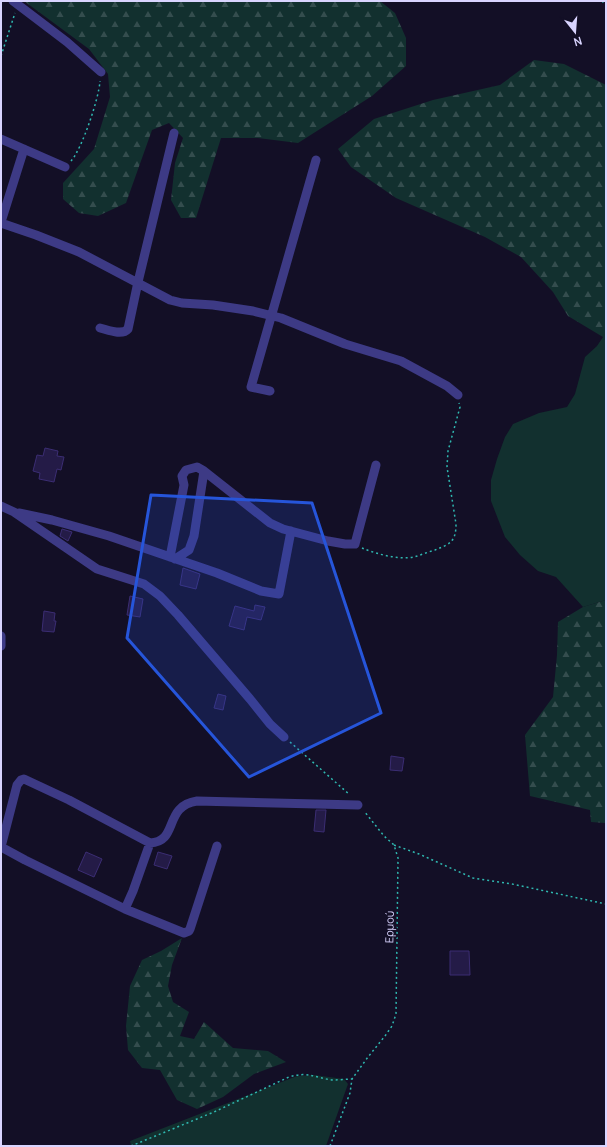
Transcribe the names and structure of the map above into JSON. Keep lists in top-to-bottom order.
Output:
{
  "streets": {
    "path": ["Ερμού"]
  },
  "north": "bottom"
}
